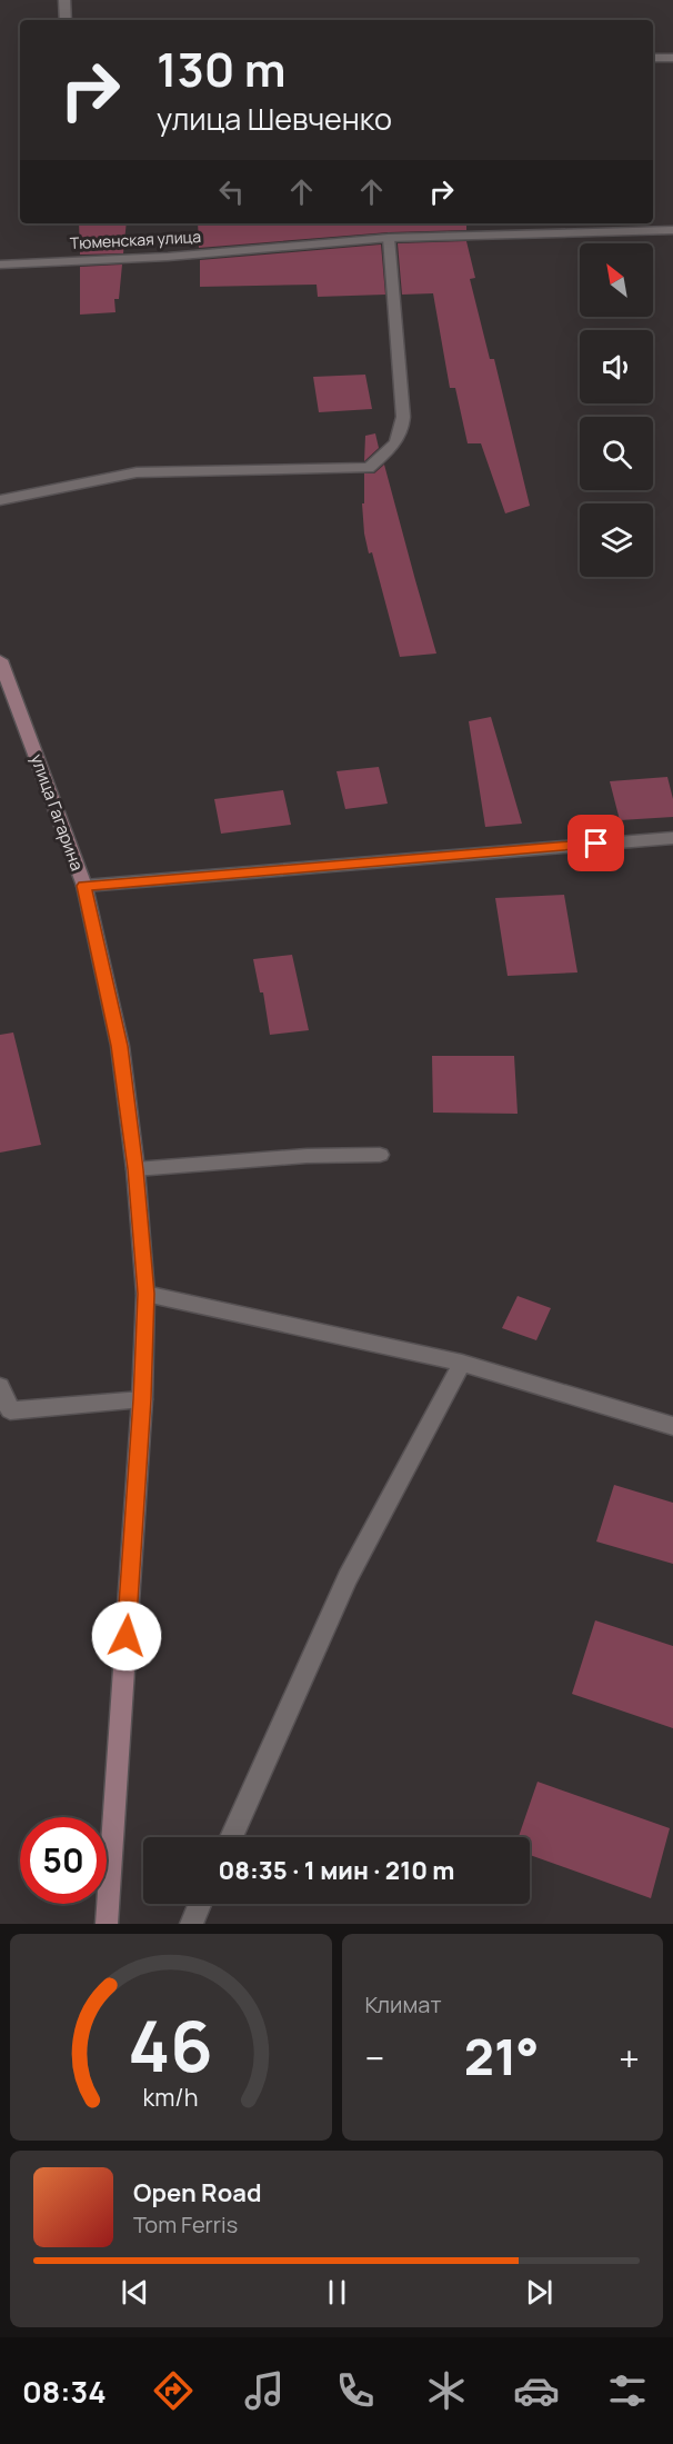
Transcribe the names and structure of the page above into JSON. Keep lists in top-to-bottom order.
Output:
{
  "streets": {
    "main road": ["улица Гагарина"],
    "street": ["Тюменская улица"]
  },
  "north": "top left",
  "page": {
    "turn": ["130 m", "улица Шевченко"],
    "limit": "50",
    "trip": "08:35 · 1 мин · 210 m",
    "tile": "Климат",
    "heat": ["−", "21°", "+"],
    "song": ["Open Road", "Tom Ferris"],
    "tabs": "08:34",
    "gauge": ["46", "km/h"]
  }
}
